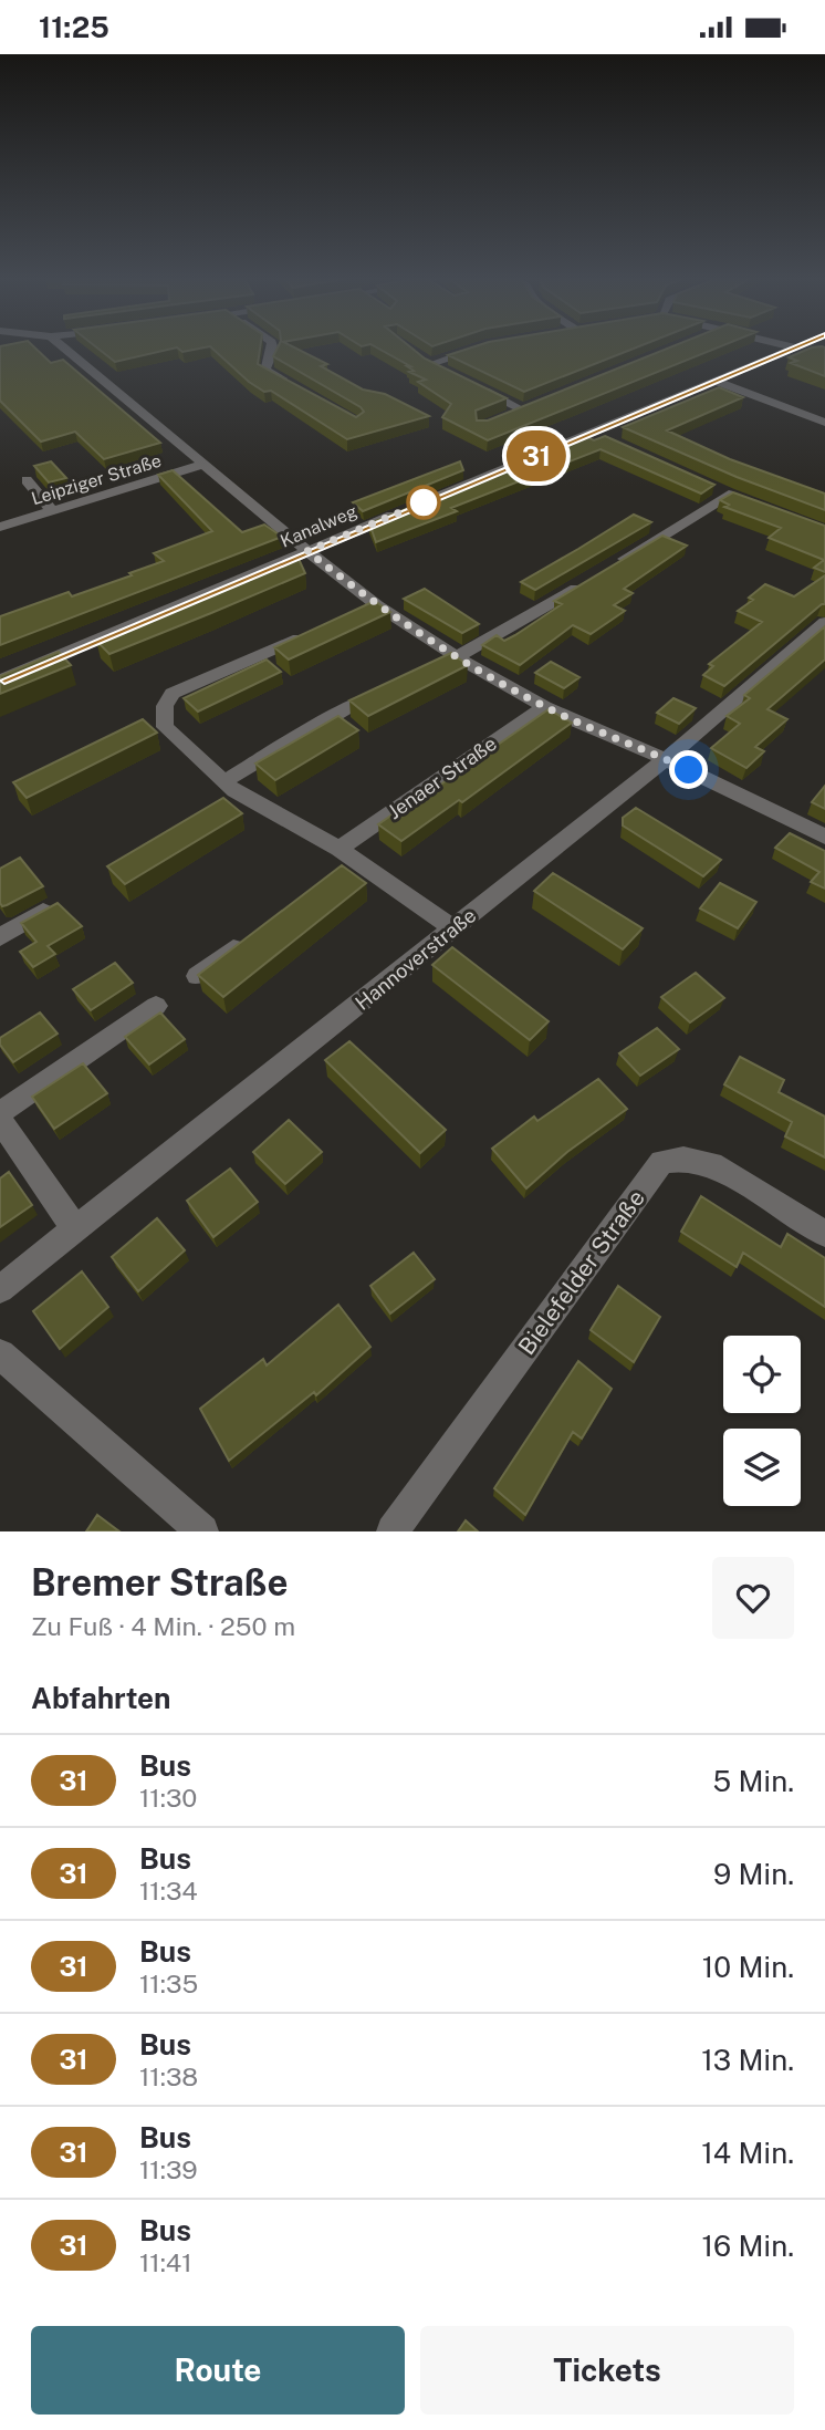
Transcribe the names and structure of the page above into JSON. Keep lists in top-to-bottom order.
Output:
{
  "streets": {
    "street": [
      "Leipziger Straße",
      "Kanalweg",
      "Jenaer Straße",
      "Hannoverstraße",
      "Bielefelder Straße"
    ]
  },
  "lines": ["bus line 31"],
  "page": {
    "status": "11:25",
    "on_map": "31",
    "heading": [
      ["Bremer Straße", "Zu Fuß · 4 Min. · 250 m"],
      "Abfahrten"
    ],
    "list": [
      {
        "mark": "31",
        "name": "Bus",
        "note": "11:30",
        "value": "5 Min."
      },
      {
        "mark": "31",
        "name": "Bus",
        "note": "11:34",
        "value": "9 Min."
      },
      {
        "mark": "31",
        "name": "Bus",
        "note": "11:35",
        "value": "10 Min."
      },
      {
        "mark": "31",
        "name": "Bus",
        "note": "11:38",
        "value": "13 Min."
      },
      {
        "mark": "31",
        "name": "Bus",
        "note": "11:39",
        "value": "14 Min."
      },
      {
        "mark": "31",
        "name": "Bus",
        "note": "11:41",
        "value": "16 Min."
      }
    ],
    "buttons": ["Route", "Tickets"]
  }
}
